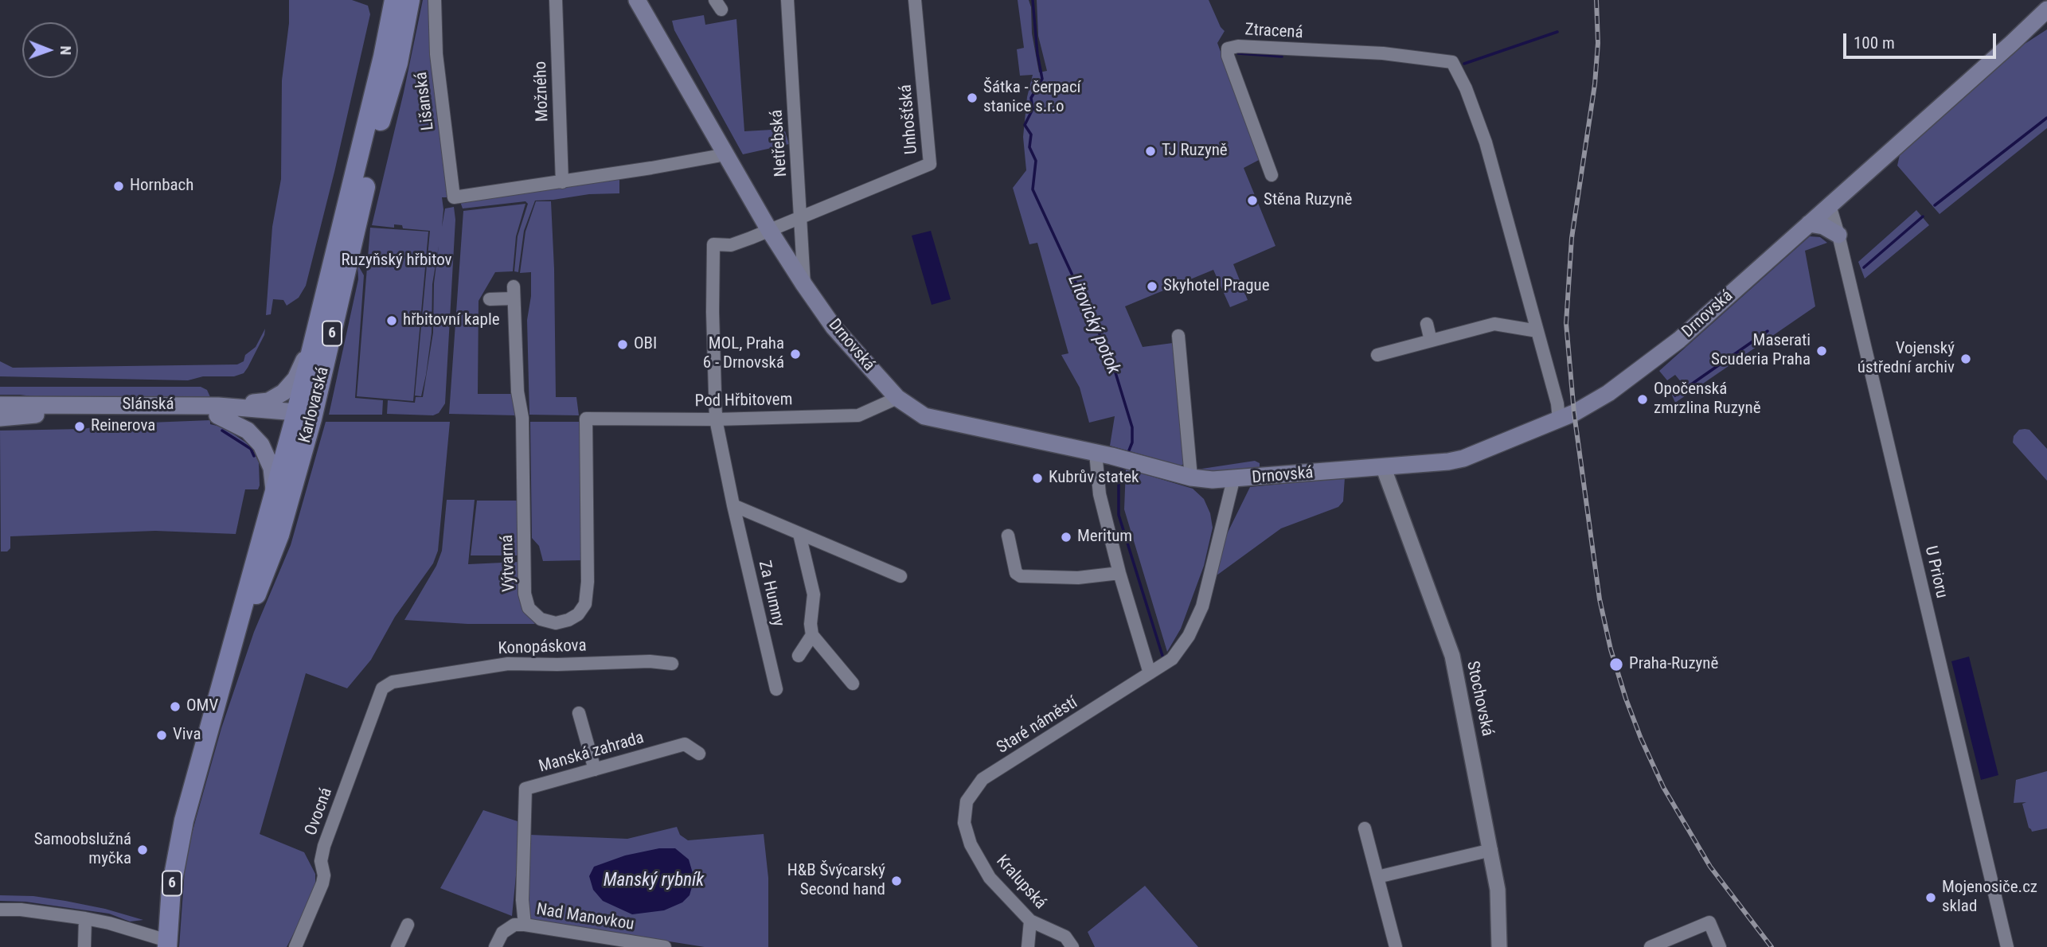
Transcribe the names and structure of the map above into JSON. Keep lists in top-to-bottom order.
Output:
{
  "streets": {
    "main road": [
      "Drnovská",
      "6",
      "Slánská",
      "Karlovarská"
    ],
    "street": [
      "Ztracená",
      "Možného",
      "Lišanská",
      "Unhošťská",
      "Netřebská",
      "Pod Hřbitovem",
      "Výtvarná",
      "U Prioru",
      "Za Humny",
      "Konopáskova",
      "Stochovská",
      "Staré náměstí",
      "Manská zahrada",
      "Ovocná",
      "Kralupská",
      "Nad Manovkou"
    ]
  },
  "crossings": [
    ["Možného", "Lišanská"],
    ["Unhošťská", "Netřebská"],
    ["Netřebská", "Drnovská"],
    ["Drnovská", "Pod Hřbitovem"],
    ["Drnovská", "U Prioru"],
    ["Drnovská", "Za Humny"],
    ["Drnovská", "Stochovská"],
    ["Drnovská", "Staré náměstí"],
    ["Pod Hřbitovem", "Výtvarná"],
    ["Pod Hřbitovem", "Za Humny"],
    ["Slánská", "Karlovarská"],
    ["Konopáskova", "Ovocná"],
    ["Staré náměstí", "Kralupská"],
    ["Manská zahrada", "Nad Manovkou"]
  ],
  "water": ["Litovický potok", "Manský rybník"],
  "parks": ["Ruzyňský hřbitov"],
  "places": [
    "Šátka - čerpací stanice s.r.o",
    "TJ Ruzyně",
    "Hornbach",
    "Stěna Ruzyně",
    "Skyhotel Prague",
    "hřbitovní kaple",
    "OBI",
    "Maserati Scuderia Praha",
    "MOL, Praha 6 - Drnovská",
    "Vojenský ústřední archiv",
    "Opočenská zmrzlina Ruzyně",
    "Reinerova",
    "Kubrův statek",
    "Meritum",
    "Praha-Ruzyně",
    "OMV",
    "Viva",
    "Samoobslužná myčka",
    "H&B Švýcarský Second hand",
    "Mojenosiče.cz sklad"
  ],
  "scale_bar": "100 m",
  "north": "right"
}
